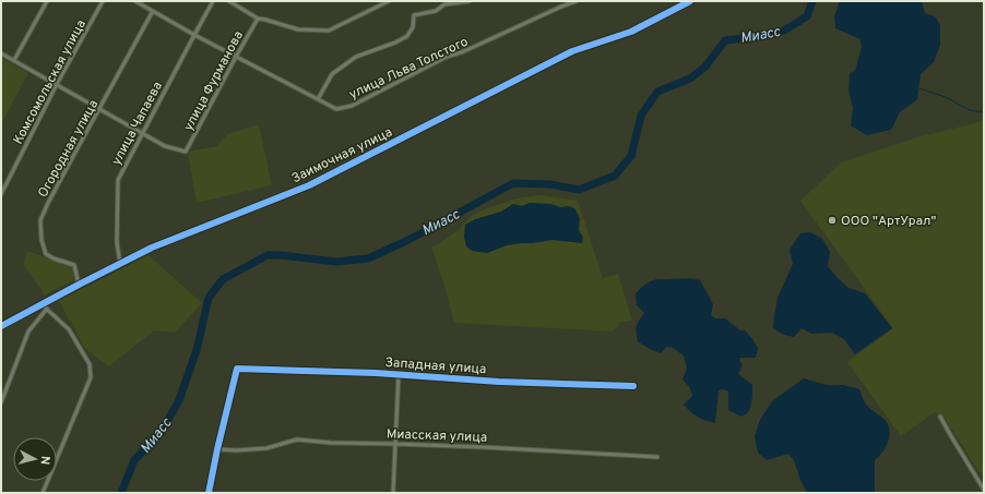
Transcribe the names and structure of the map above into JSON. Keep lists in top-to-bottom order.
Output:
{
  "streets": {
    "street": [
      "улица Льва Толстого",
      "улица Фурманова",
      "Комсомольская улица",
      "улица Чапаева",
      "Огородная улица",
      "Заимочная улица",
      "Западная улица",
      "Миасская улица"
    ]
  },
  "crossings": [
    ["улица Льва Толстого", "улица Фурманова"],
    ["улица Льва Толстого", "улица Чапаева"],
    ["улица Льва Толстого", "Огородная улица"],
    ["улица Фурманова", "улица Чапаева"],
    ["улица Чапаева", "Заимочная улица"],
    ["Огородная улица", "Заимочная улица"],
    ["Западная улица", "Миасская улица"]
  ],
  "water": ["Миасс"],
  "places": ["ООО \"АртУрал\""],
  "north": "right"
}
